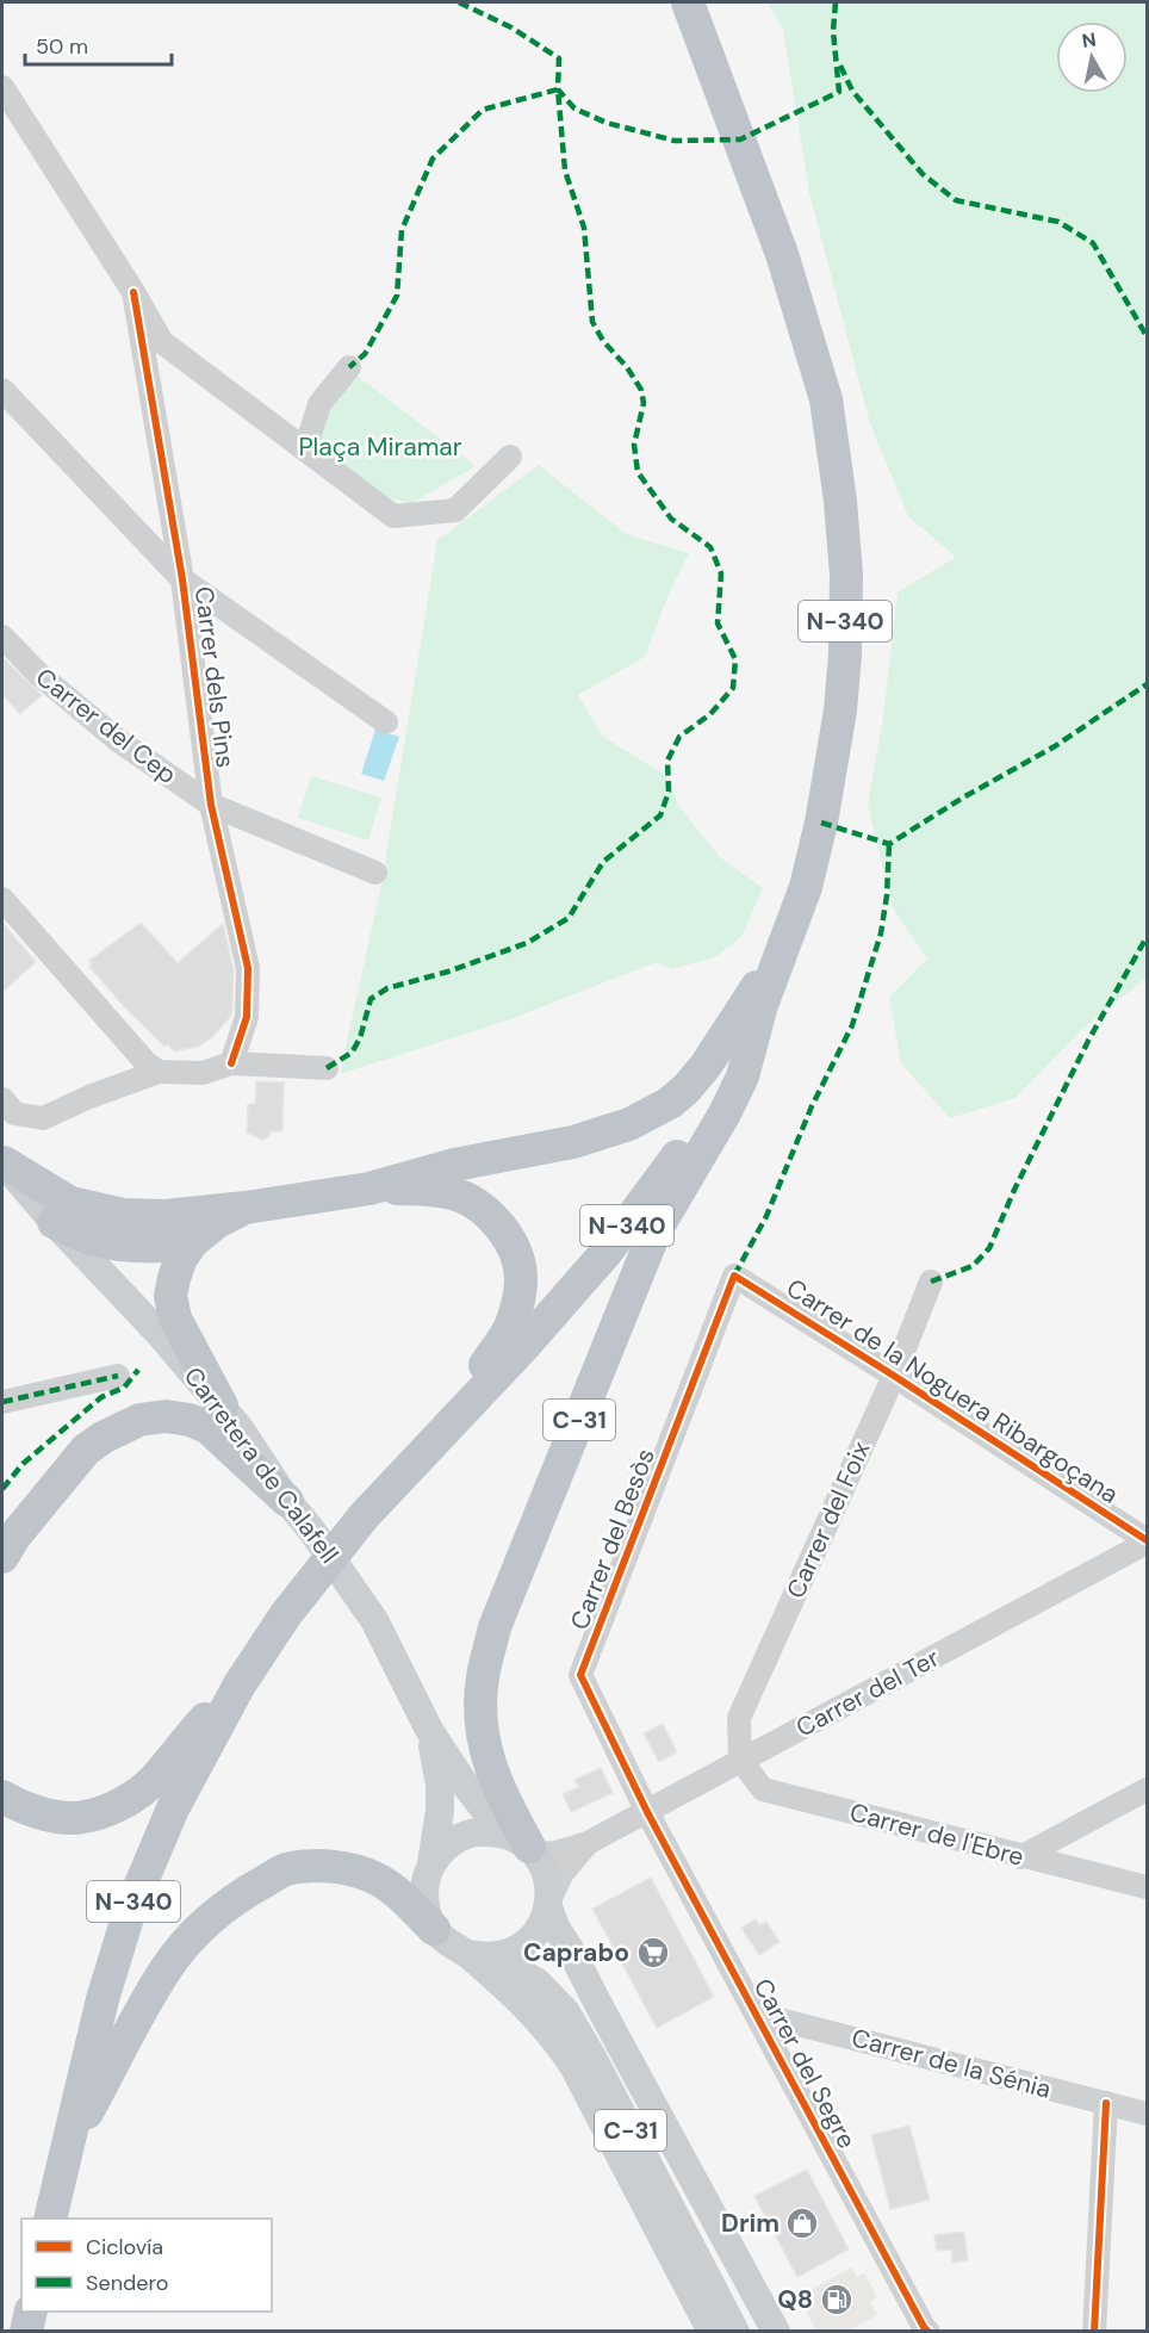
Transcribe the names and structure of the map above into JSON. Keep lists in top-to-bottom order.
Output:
{
  "streets": {
    "highway": ["N-340", "C-31"],
    "main road": ["Carretera de Calafell"],
    "street": [
      "Carrer dels Pins",
      "Carrer del Cep",
      "Carrer de la Noguera Ribargoçana",
      "Carrer del Foix",
      "Carrer del Besòs",
      "Carrer del Ter",
      "Carrer de l'Ebre",
      "Carrer del Segre",
      "Carrer de la Sénia"
    ]
  },
  "crossings": [
    ["N-340", "C-31"],
    ["Carrer dels Pins", "Carrer del Cep"],
    ["Carrer de la Noguera Ribargoçana", "Carrer del Foix"],
    ["Carrer de la Noguera Ribargoçana", "Carrer del Besòs"],
    ["Carrer de la Noguera Ribargoçana", "Carrer del Ter"],
    ["C-31", "Carretera de Calafell"],
    ["C-31", "Carrer del Ter"],
    ["Carretera de Calafell", "Carrer del Ter"],
    ["Carrer del Foix", "Carrer del Ter"],
    ["Carrer del Foix", "Carrer de l'Ebre"],
    ["Carrer del Besòs", "Carrer del Ter"],
    ["Carrer del Besòs", "Carrer del Segre"],
    ["Carrer del Ter", "Carrer de l'Ebre"],
    ["Carrer del Ter", "Carrer del Segre"],
    ["Carrer del Segre", "Carrer de la Sénia"]
  ],
  "parks": ["Plaça Miramar"],
  "places": {
    "supermarket": ["Caprabo"],
    "shop": ["Drim"],
    "fuel station": ["Q8"]
  },
  "legend": ["Ciclovía", "Sendero"],
  "scale_bar": "50 m",
  "north": "top"
}
